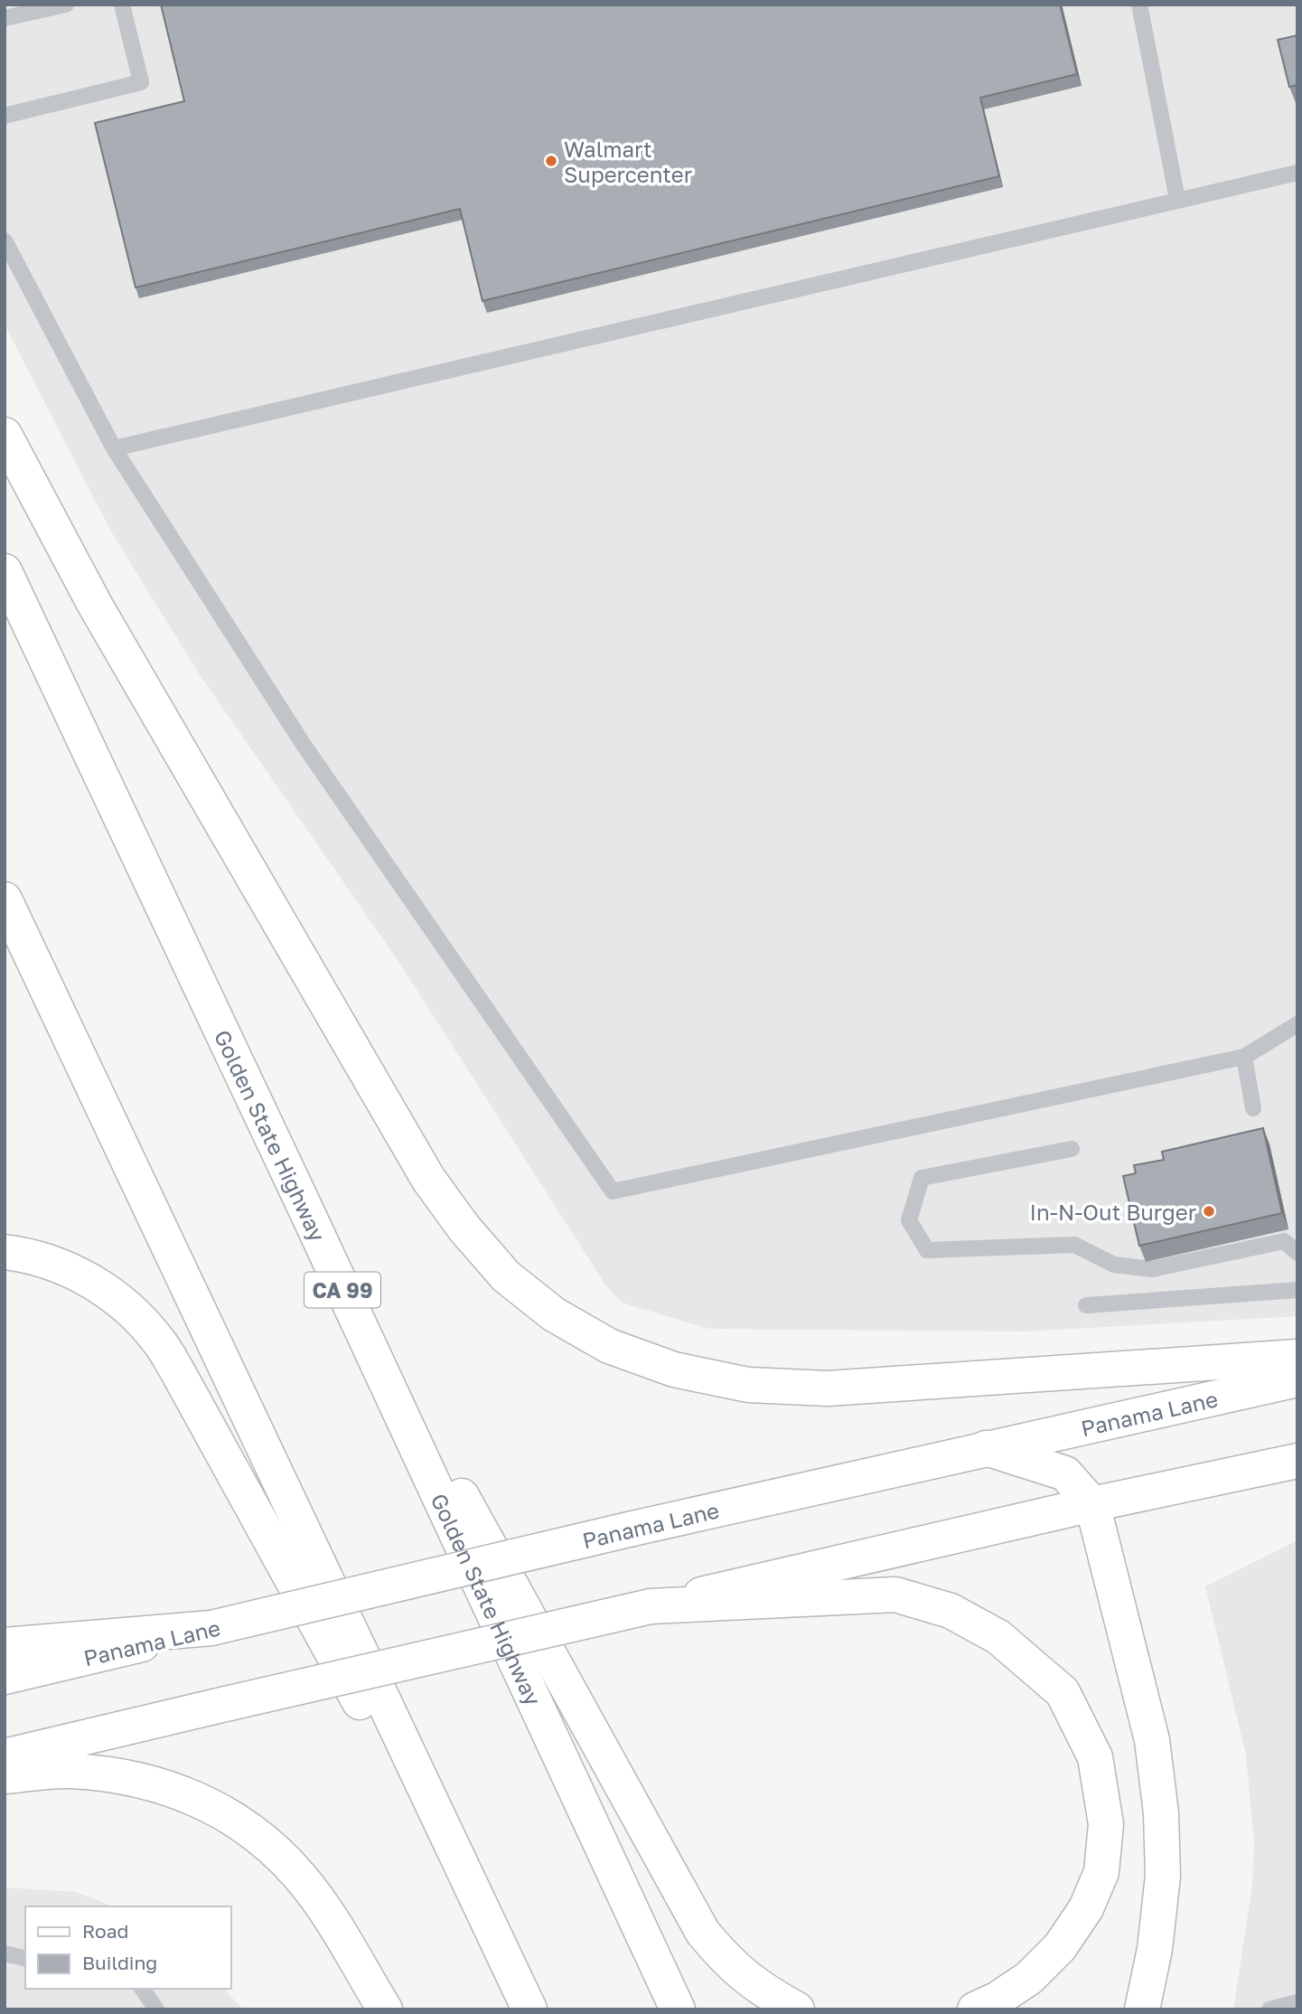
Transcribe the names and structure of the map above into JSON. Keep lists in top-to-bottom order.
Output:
{
  "streets": {
    "main road": ["Golden State Highway", "CA 99", "Panama Lane"]
  },
  "places": ["Walmart Supercenter", "In-N-Out Burger"],
  "legend": ["Road", "Building"]
}
